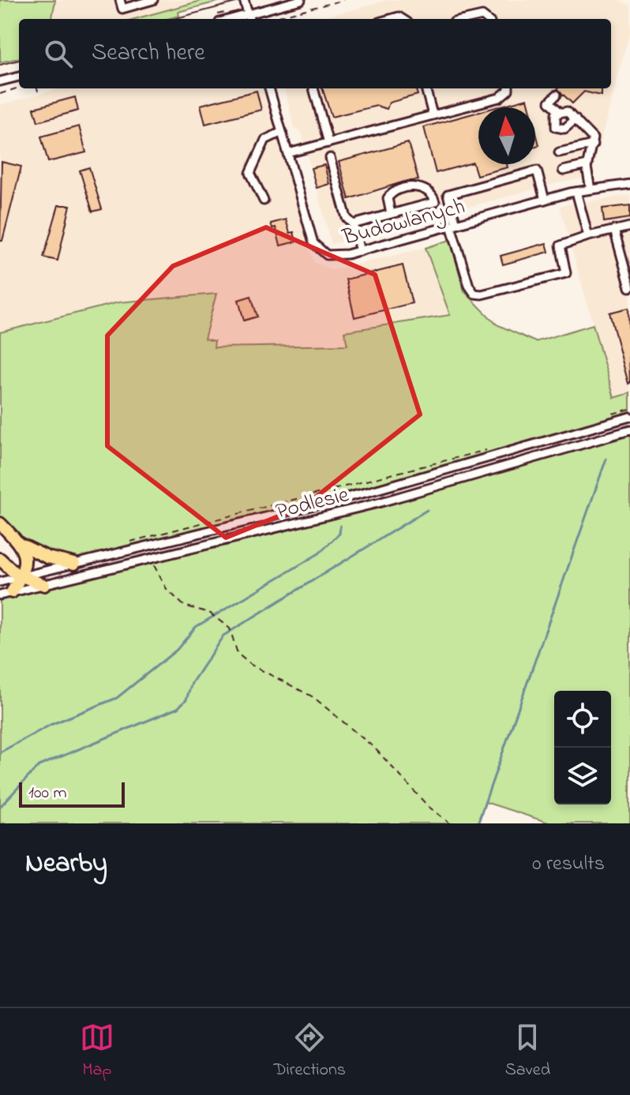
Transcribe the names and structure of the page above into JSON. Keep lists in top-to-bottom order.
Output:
{
  "streets": {
    "street": ["Budowlanych", "Podlesie"]
  },
  "scale_bar": "100 m",
  "north": "top",
  "page": {
    "search": "Search here",
    "scale": "100 m",
    "heading": ["Nearby", "0 results"],
    "nav": ["Map", "Directions", "Saved"]
  }
}
